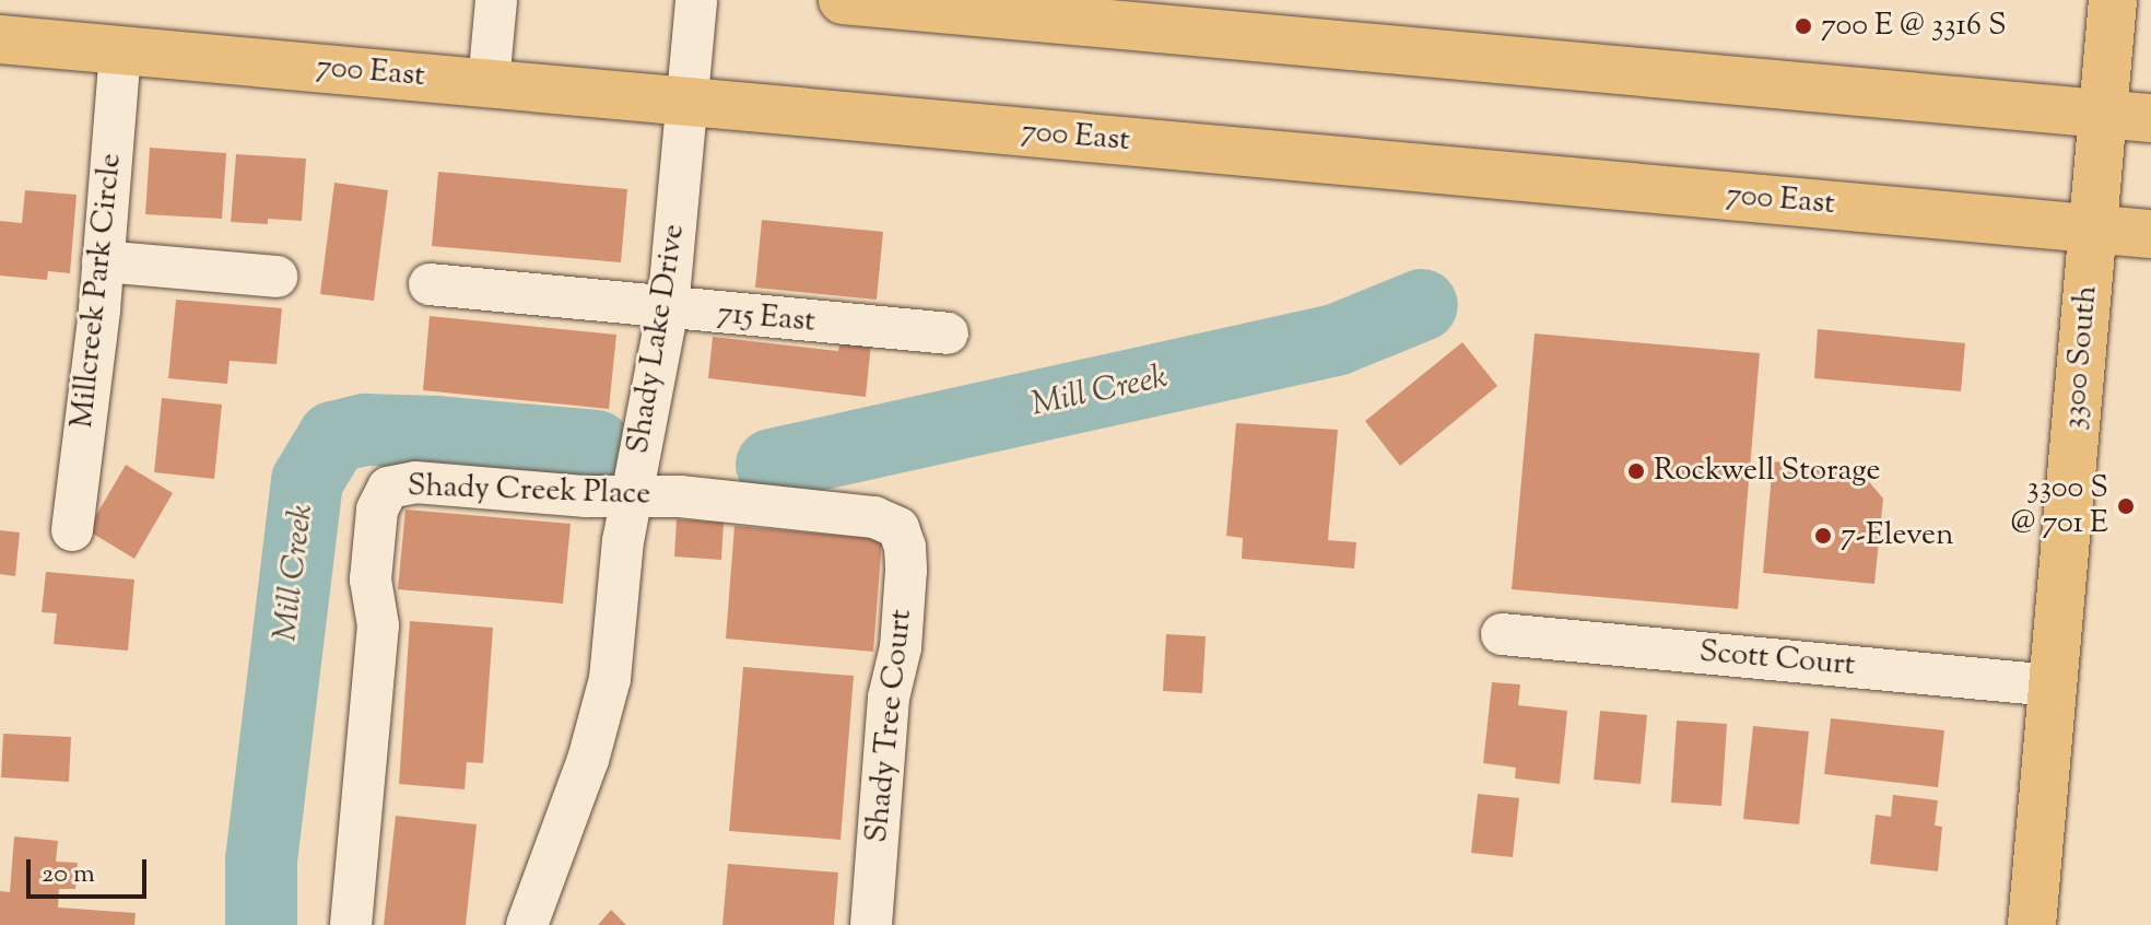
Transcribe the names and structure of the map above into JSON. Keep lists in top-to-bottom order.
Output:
{
  "streets": {
    "main road": ["700 East", "3300 South"],
    "street": [
      "Millcreek Park Circle",
      "715 East",
      "Shady Lake Drive",
      "Shady Creek Place",
      "Scott Court",
      "Shady Tree Court"
    ]
  },
  "crossings": [
    ["700 East", "Millcreek Park Circle"],
    ["700 East", "Shady Lake Drive"],
    ["700 East", "3300 South"],
    ["715 East", "Shady Lake Drive"],
    ["Shady Lake Drive", "Shady Creek Place"],
    ["3300 South", "Scott Court"],
    ["Shady Creek Place", "Shady Tree Court"]
  ],
  "water": ["Mill Creek"],
  "places": [
    "700 E @ 3316 S",
    "Rockwell Storage",
    "3300 S @ 701 E",
    "7-Eleven"
  ],
  "scale_bar": "20 m"
}
